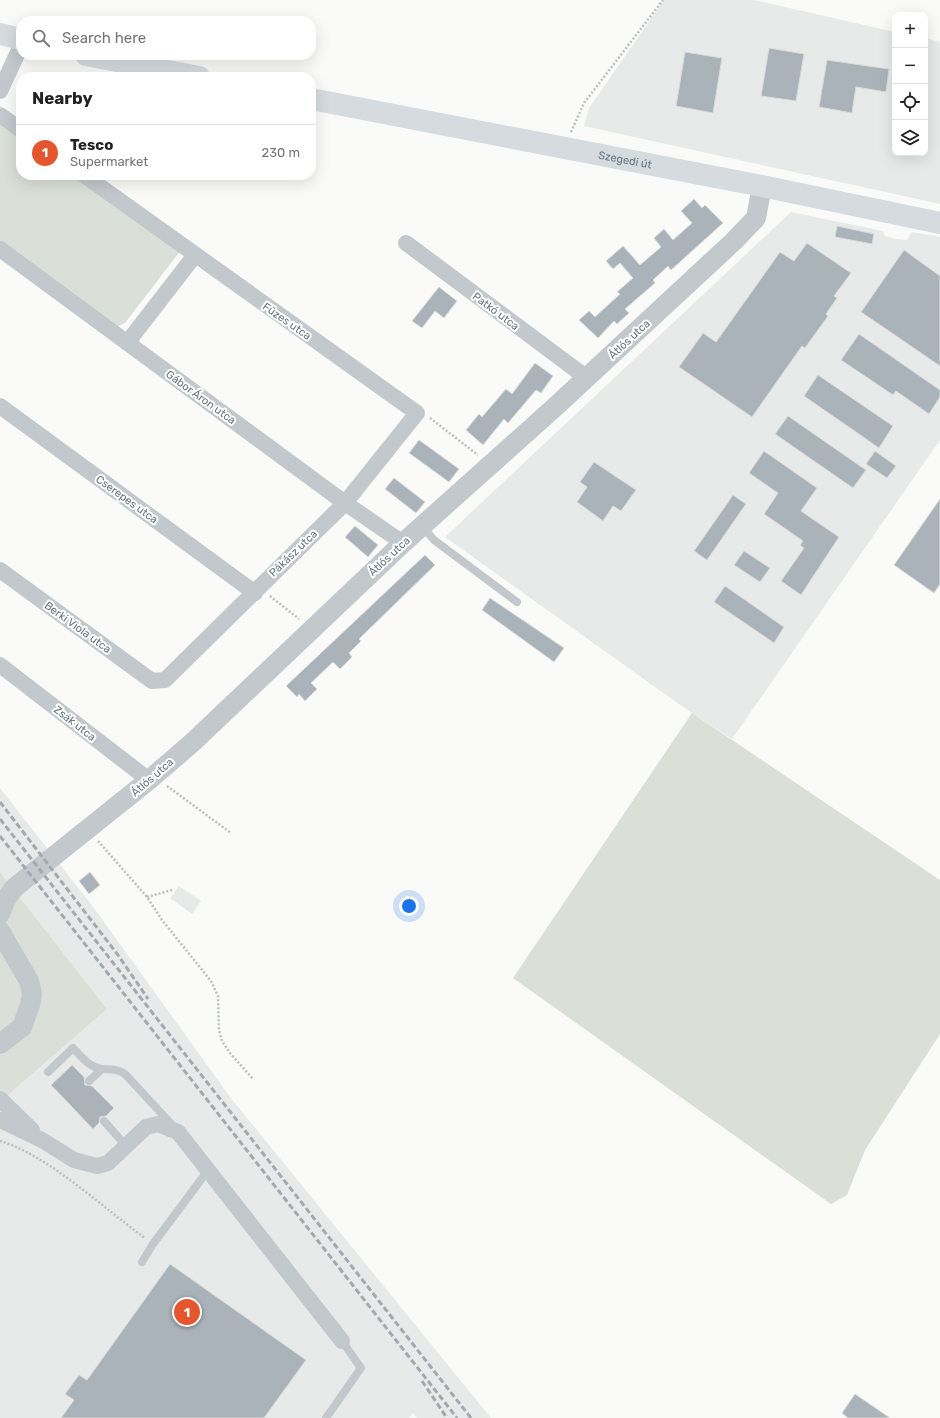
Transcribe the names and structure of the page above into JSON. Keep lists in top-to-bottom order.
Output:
{
  "streets": {
    "main road": ["Szegedi út"],
    "street": [
      "Patkó utca",
      "Füzes utca",
      "Átlós utca",
      "Gábor Áron utca",
      "Cserepes utca",
      "Pákász utca",
      "Berki Viola utca",
      "Zsák utca"
    ]
  },
  "crossings": [
    ["Szegedi út", "Átlós utca"],
    ["Patkó utca", "Átlós utca"],
    ["Füzes utca", "Pákász utca"],
    ["Átlós utca", "Gábor Áron utca"],
    ["Átlós utca", "Zsák utca"],
    ["Gábor Áron utca", "Pákász utca"],
    ["Cserepes utca", "Pákász utca"],
    ["Pákász utca", "Berki Viola utca"]
  ],
  "page": {
    "map_buttons": ["+", "−"],
    "search": "Search here",
    "heading": "Nearby",
    "list": [
      {
        "mark": "1",
        "name": "Tesco",
        "note": "Supermarket",
        "value": "230 m"
      }
    ],
    "pins": "1"
  }
}
